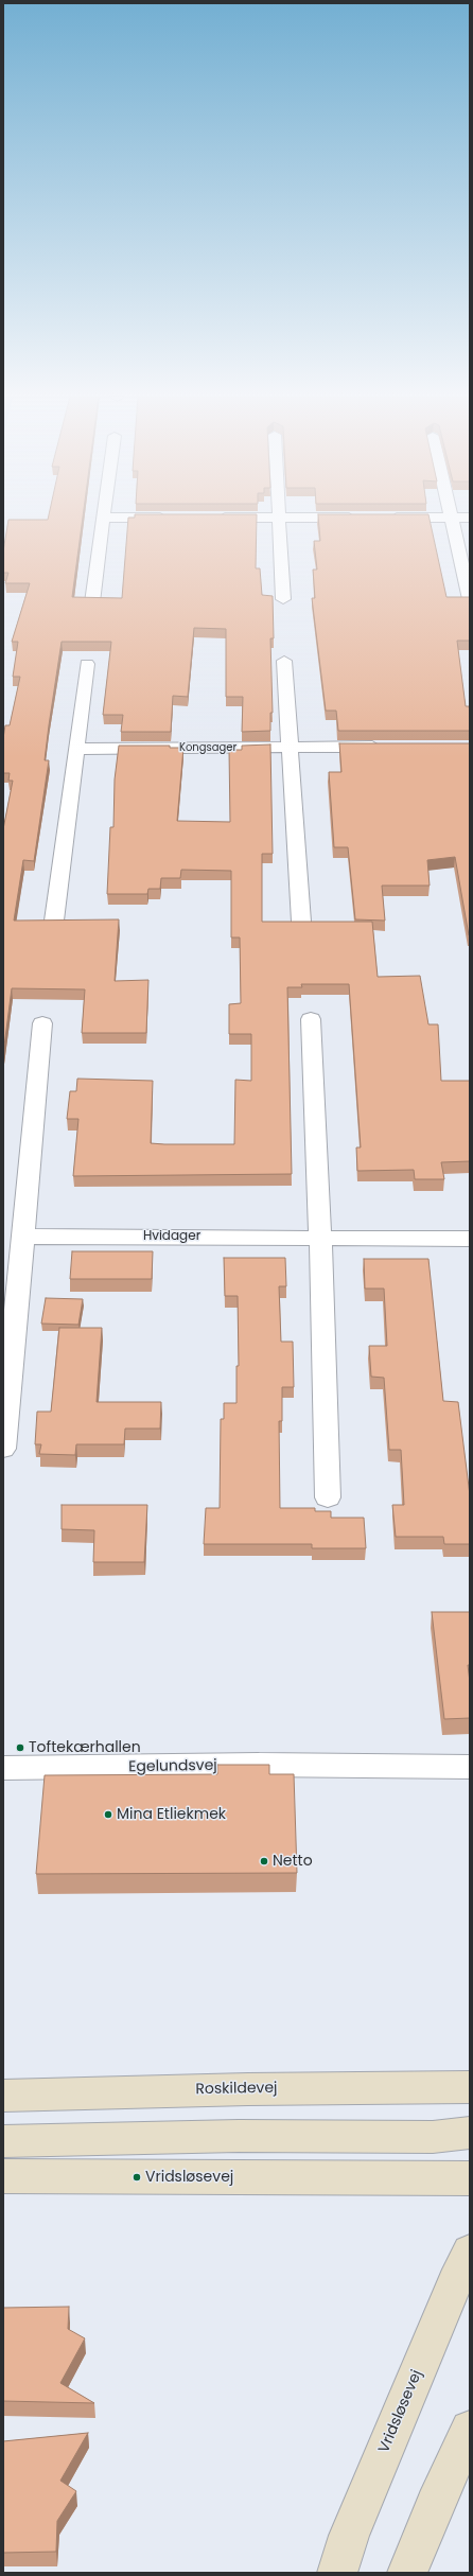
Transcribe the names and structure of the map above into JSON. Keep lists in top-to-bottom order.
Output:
{
  "streets": {
    "main road": ["Roskildevej", "Vridsløsevej"],
    "street": ["Kongsager", "Hvidager", "Egelundsvej"]
  },
  "places": [
    "Toftekærhallen",
    "Mina Etliekmek",
    "Netto",
    "Vridsløsevej"
  ]
}
